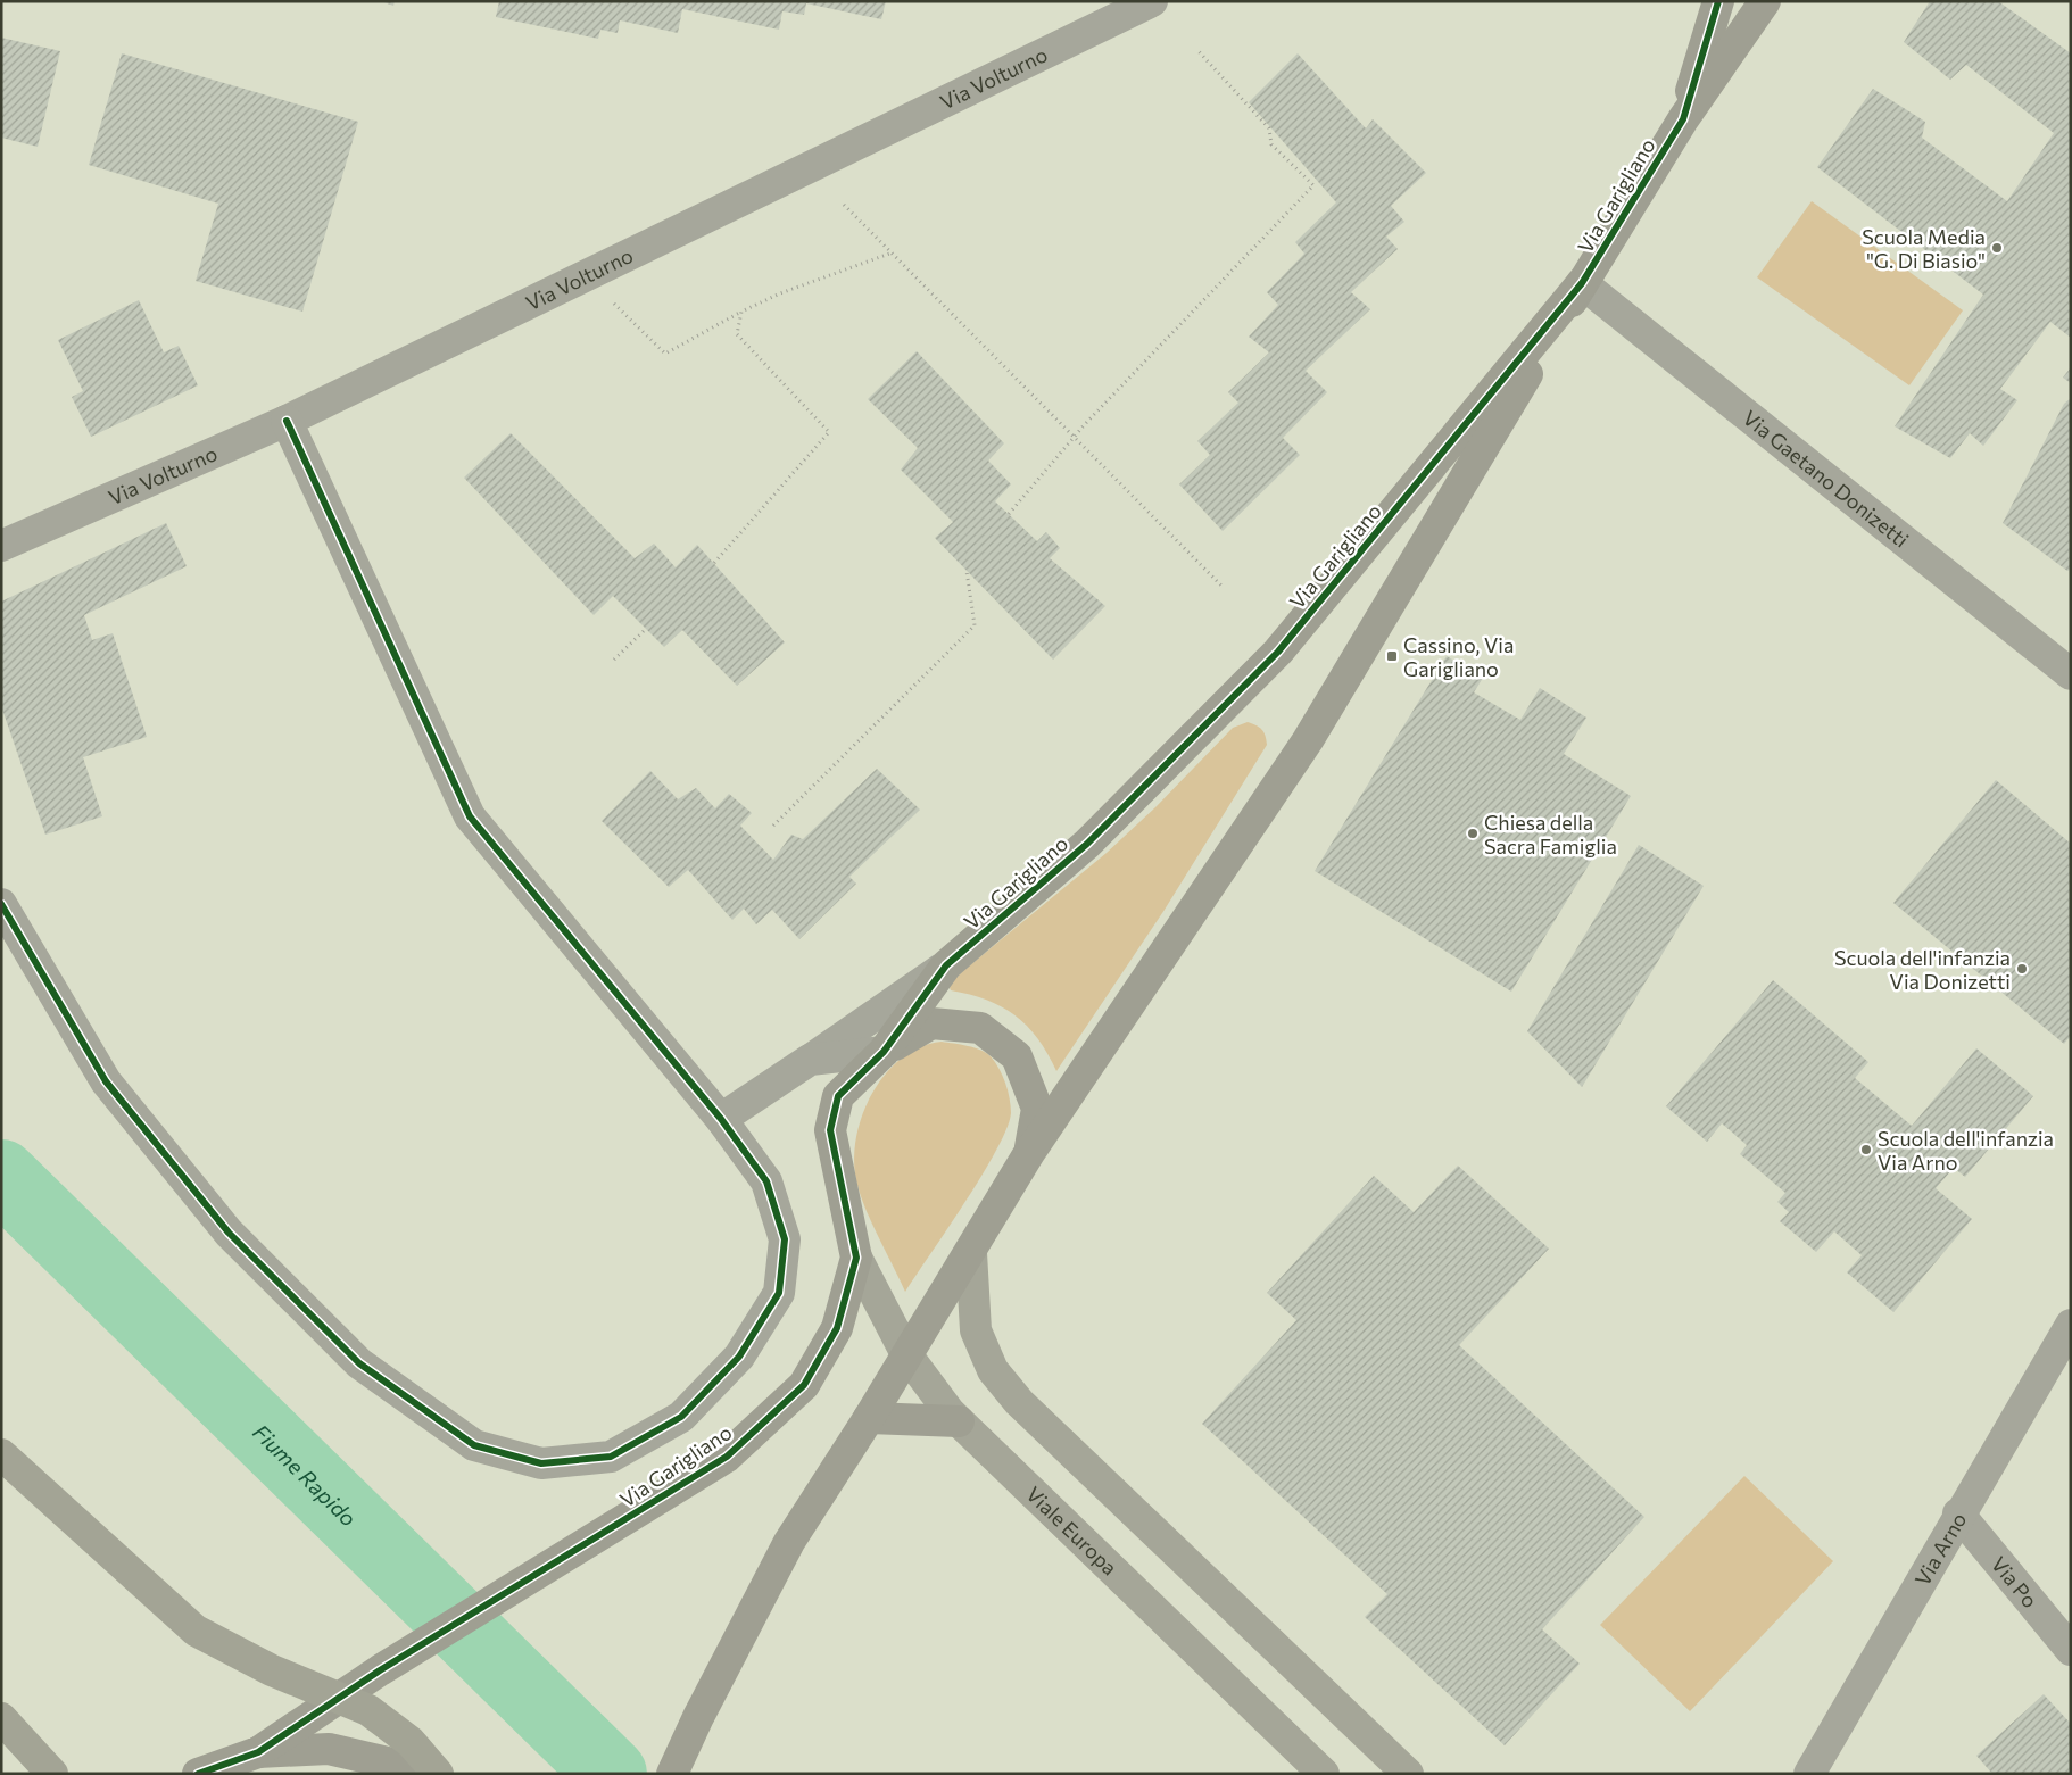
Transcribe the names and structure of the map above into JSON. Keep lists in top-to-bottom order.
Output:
{
  "streets": {
    "main road": ["Via Garigliano"],
    "street": [
      "Via Volturno",
      "Via Gaetano Donizetti",
      "Viale Europa",
      "Via Arno",
      "Via Po"
    ]
  },
  "crossings": [
    ["Via Garigliano", "Via Gaetano Donizetti"],
    ["Via Garigliano", "Viale Europa"],
    ["Via Arno", "Via Po"]
  ],
  "water": ["Fiume Rapido"],
  "places": {
    "other": [
      "Scuola Media \"G. Di Biasio\"",
      "Chiesa della Sacra Famiglia",
      "Scuola dell'infanzia Via Donizetti",
      "Scuola dell'infanzia Via Arno"
    ],
    "transit": ["Cassino, Via Garigliano"]
  }
}
